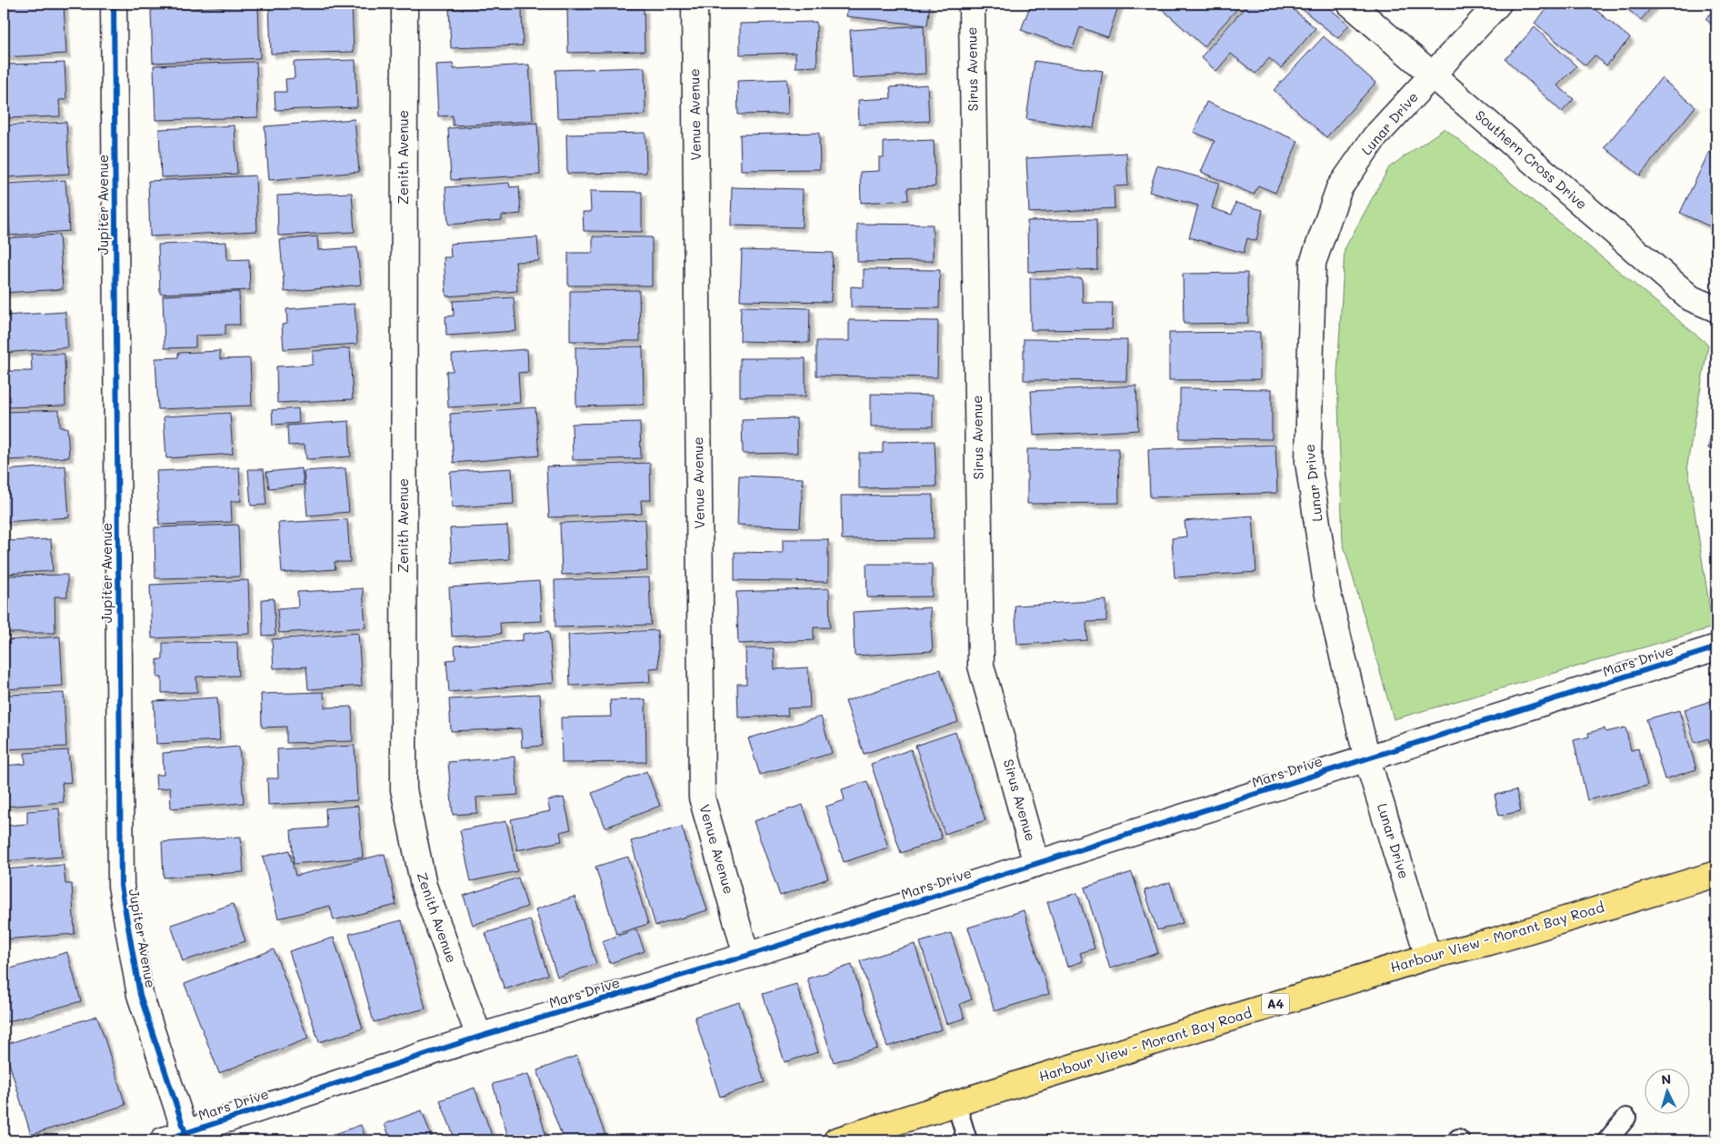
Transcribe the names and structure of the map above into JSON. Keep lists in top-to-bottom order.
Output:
{
  "streets": {
    "highway": ["Harbour View - Morant Bay Road", "A4"],
    "street": [
      "Sirus Avenue",
      "Venue Avenue",
      "Lunar Drive",
      "Zenith Avenue",
      "Southern Cross Drive",
      "Jupiter Avenue",
      "Mars Drive"
    ]
  },
  "crossings": [
    ["Sirus Avenue", "Mars Drive"],
    ["Venue Avenue", "Mars Drive"],
    ["Lunar Drive", "Southern Cross Drive"],
    ["Lunar Drive", "Mars Drive"],
    ["Lunar Drive", "Harbour View - Morant Bay Road"],
    ["Zenith Avenue", "Mars Drive"],
    ["Jupiter Avenue", "Mars Drive"]
  ],
  "north": "top"
}
